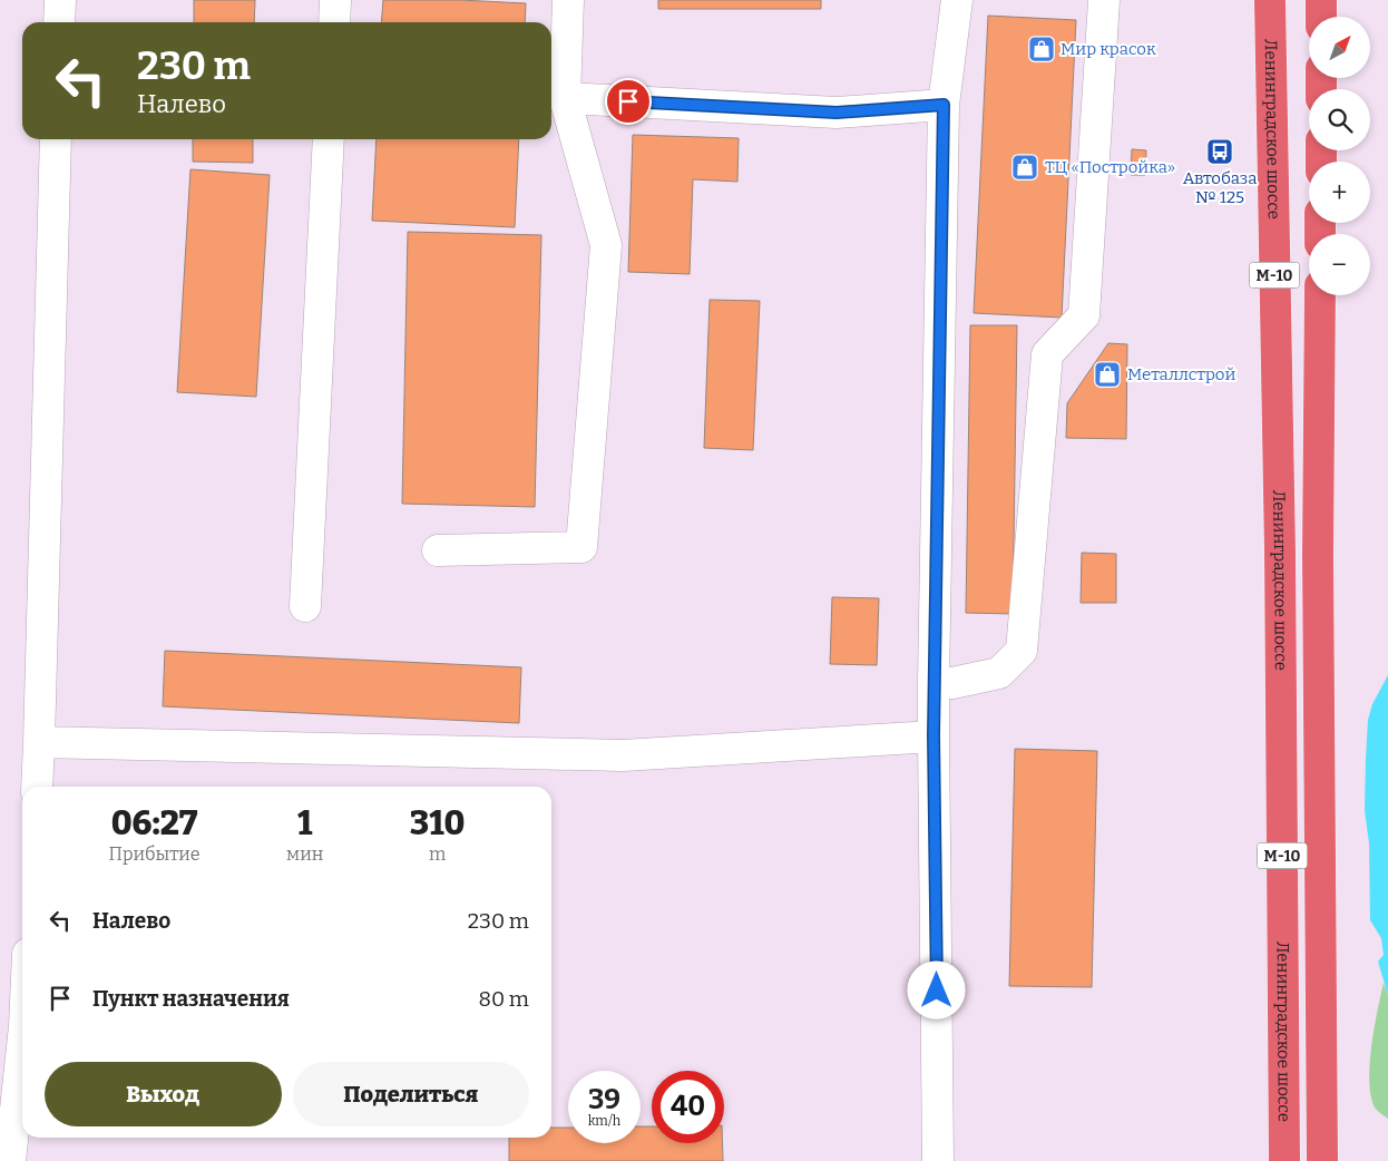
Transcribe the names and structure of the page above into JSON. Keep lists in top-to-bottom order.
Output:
{
  "streets": {
    "highway": ["Ленинградское шоссе", "М-10"]
  },
  "places": {
    "shop": ["Мир красок", "ТЦ «Постройка»", "Металлстрой"],
    "bus stop": ["Автобаза № 125"]
  },
  "north": "top right",
  "page": {
    "map_buttons": ["+", "−"],
    "turn": ["230 m", "Налево"],
    "eta": [
      "06:27",
      "Прибытие",
      "1",
      "мин",
      "310",
      "m"
    ],
    "list": [
      {
        "name": "Налево",
        "value": "230 m"
      },
      {
        "name": "Пункт назначения",
        "value": "80 m"
      }
    ],
    "buttons": ["Выход", "Поделиться"],
    "speed": "39 km/h",
    "limit": "40"
  }
}
